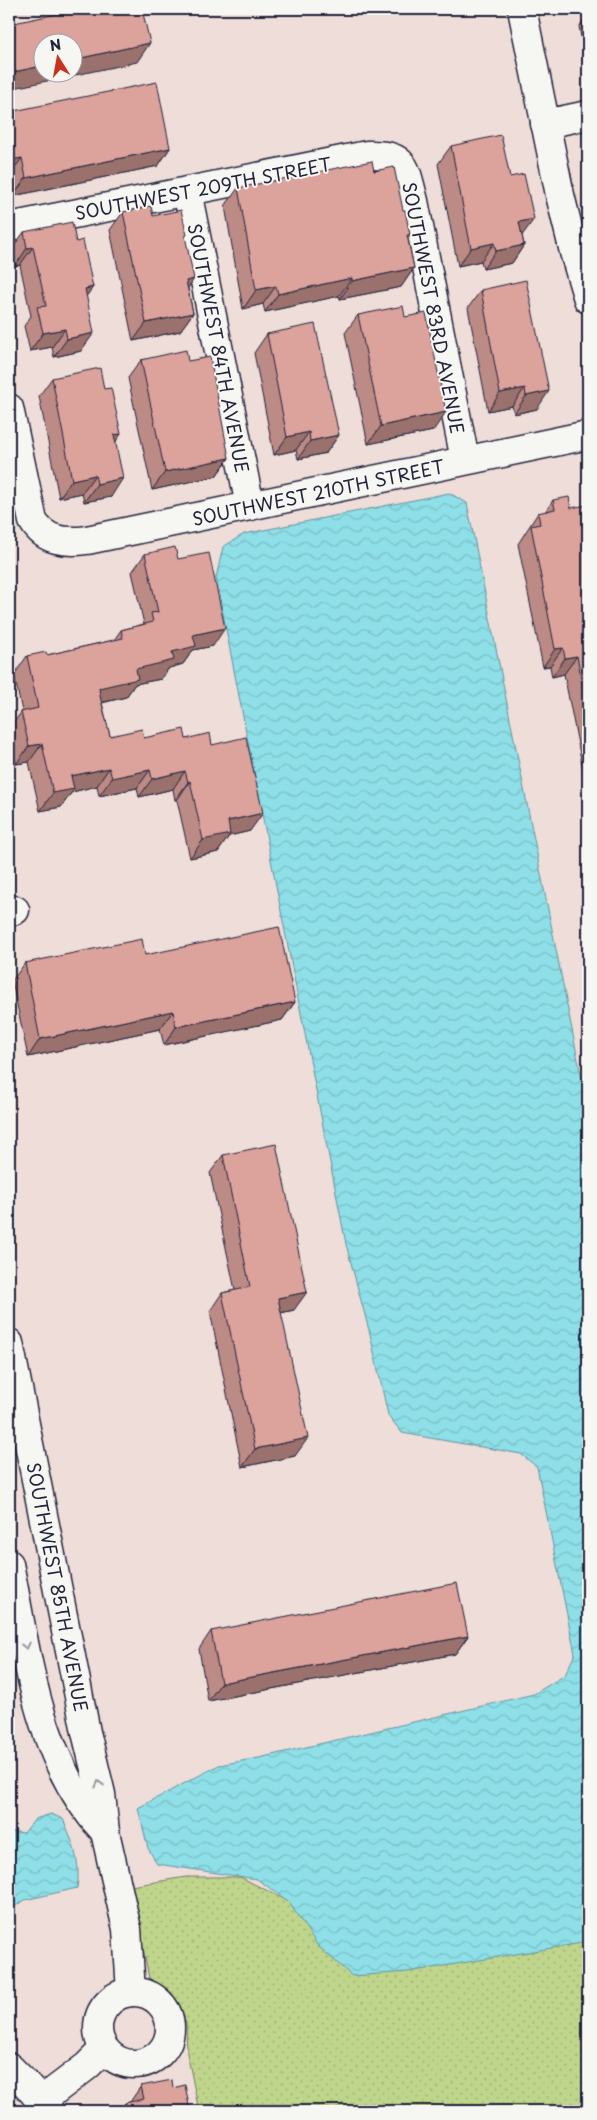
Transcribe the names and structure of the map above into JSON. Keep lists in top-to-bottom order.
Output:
{
  "streets": {
    "street": [
      "SOUTHWEST 209TH STREET",
      "SOUTHWEST 83RD AVENUE",
      "SOUTHWEST 84TH AVENUE",
      "SOUTHWEST 210TH STREET",
      "SOUTHWEST 85TH AVENUE"
    ]
  },
  "crossings": [
    ["SOUTHWEST 209TH STREET", "SOUTHWEST 83RD AVENUE"],
    ["SOUTHWEST 209TH STREET", "SOUTHWEST 84TH AVENUE"],
    ["SOUTHWEST 83RD AVENUE", "SOUTHWEST 210TH STREET"],
    ["SOUTHWEST 84TH AVENUE", "SOUTHWEST 210TH STREET"]
  ],
  "north": "top"
}
